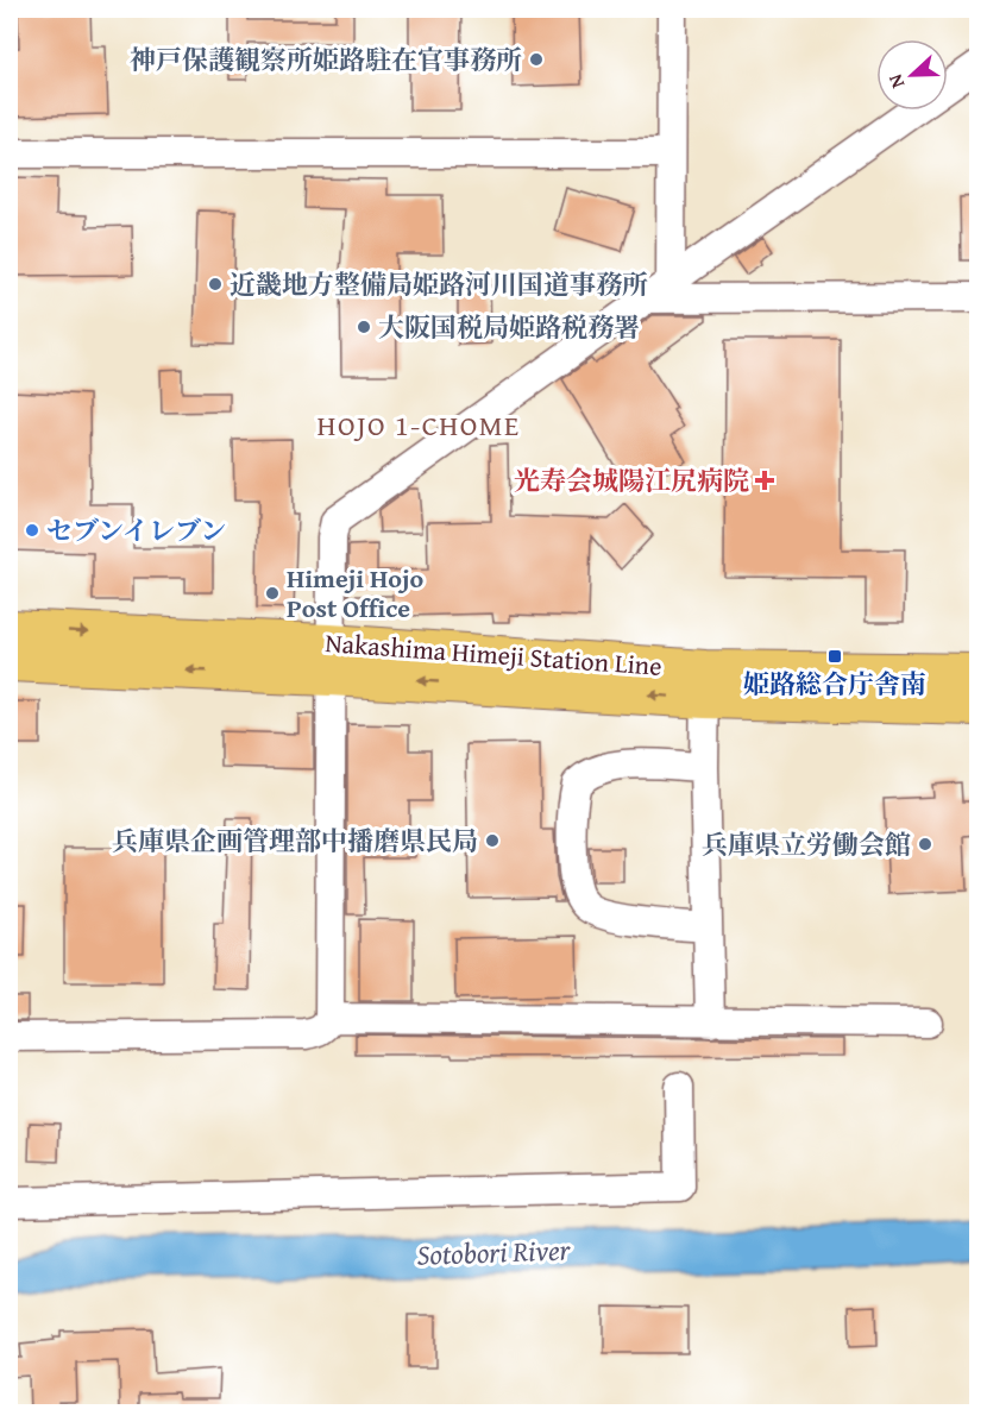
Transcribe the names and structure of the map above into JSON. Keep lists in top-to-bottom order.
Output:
{
  "streets": {
    "main road": ["Nakashima Himeji Station Line"]
  },
  "districts": ["HOJO 1-CHOME"],
  "water": ["Sotobori River"],
  "places": {
    "other": [
      "神戸保護観察所姫路駐在官事務所",
      "近畿地方整備局姫路河川国道事務所",
      "大阪国税局姫路税務署",
      "セブンイレブン",
      "Himeji Hojo Post Office",
      "兵庫県企画管理部中播磨県民局",
      "兵庫県立労働会館"
    ],
    "health": ["光寿会城陽江尻病院"],
    "transit": ["姫路総合庁舎南"]
  },
  "north": "left"
}
